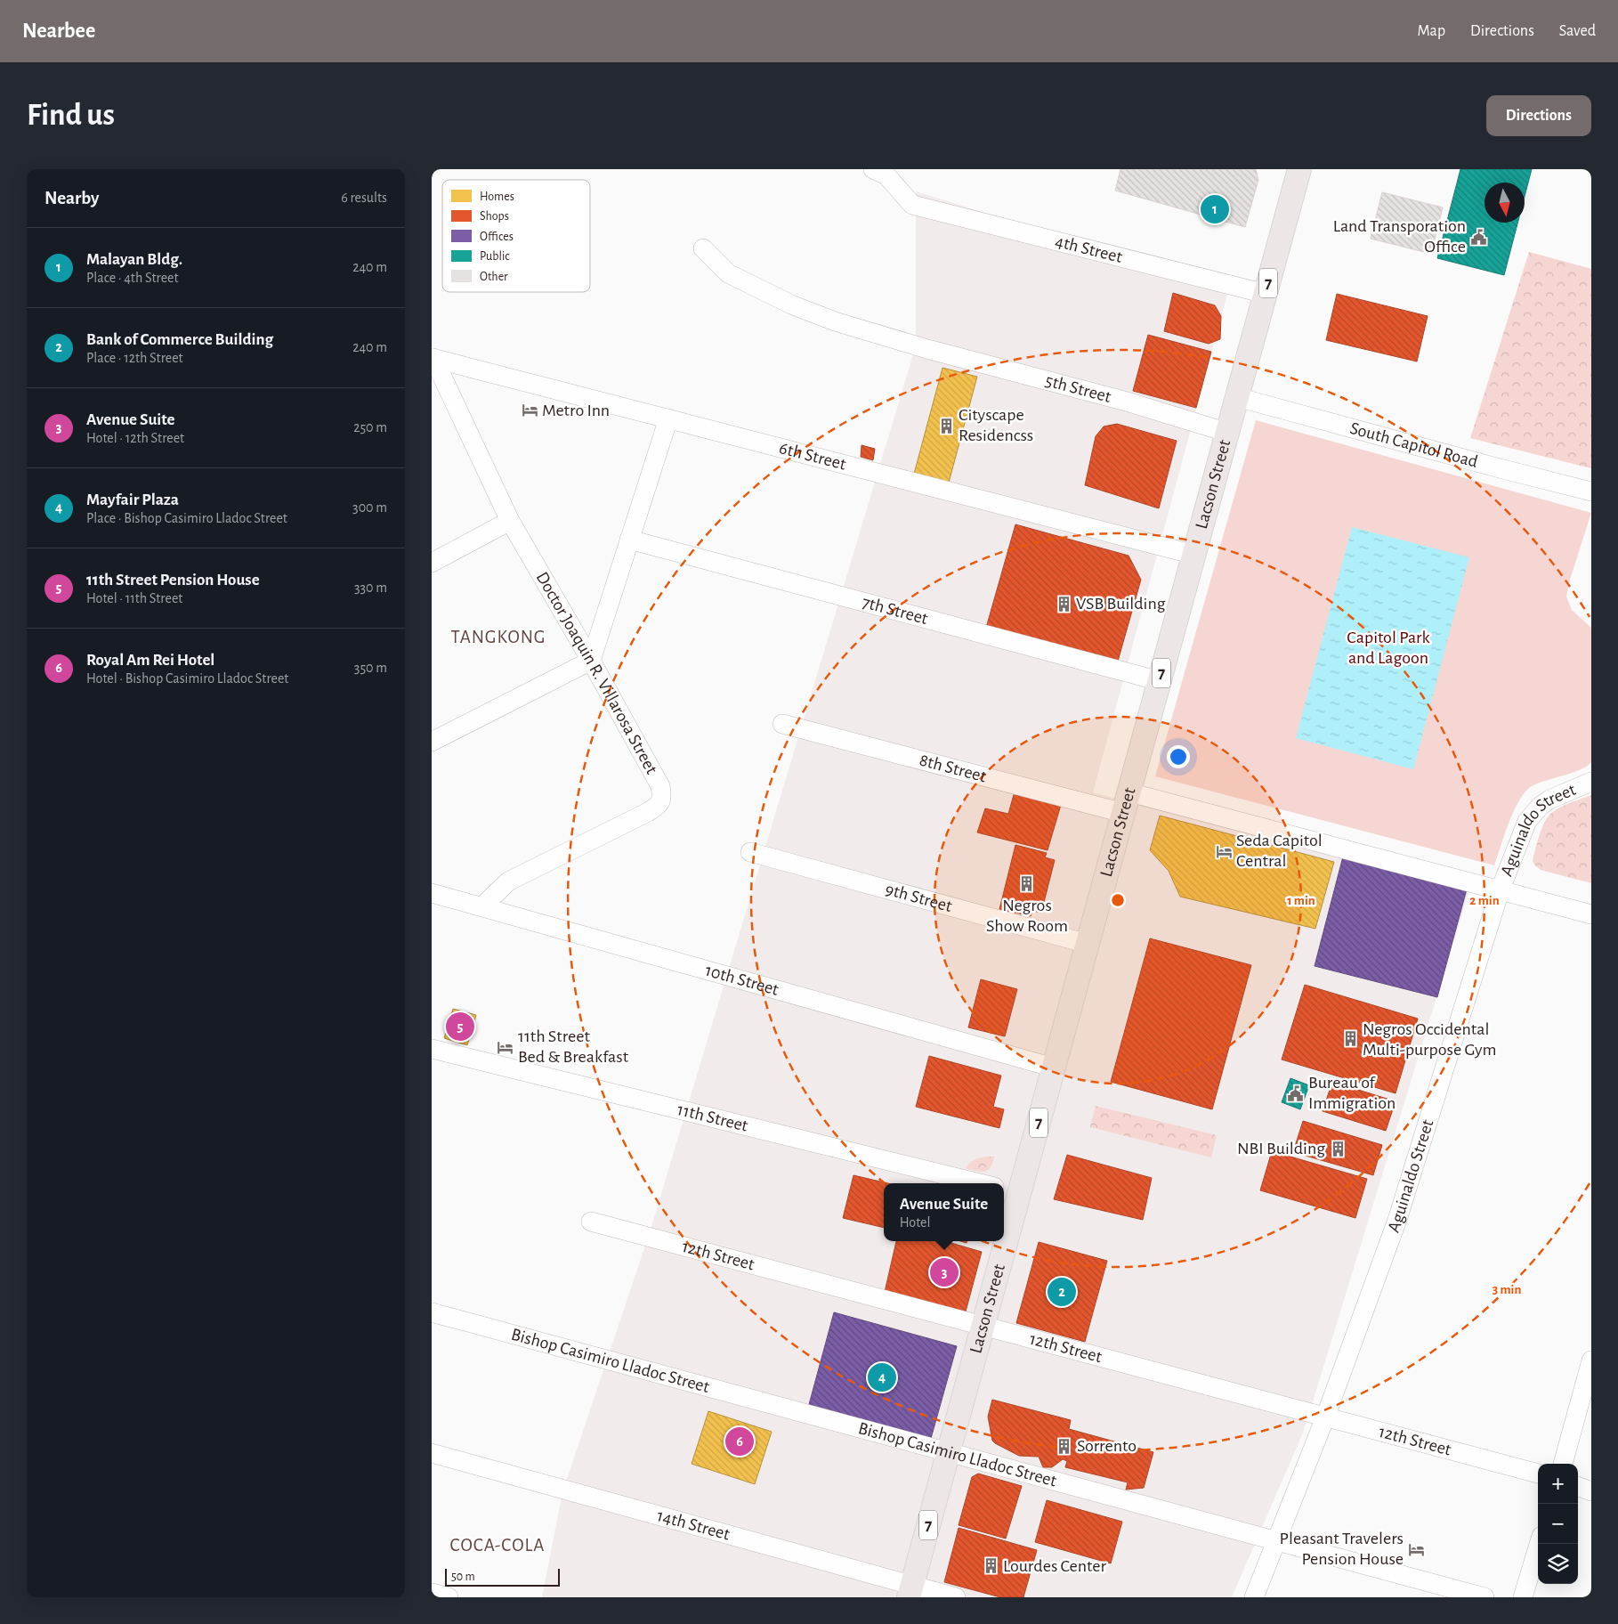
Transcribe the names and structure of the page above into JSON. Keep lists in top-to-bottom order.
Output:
{
  "streets": {
    "main road": ["7", "Lacson Street"],
    "street": [
      "4th Street",
      "5th Street",
      "South Capitol Road",
      "6th Street",
      "7th Street",
      "Doctor Joaquin R. Villarosa Street",
      "8th Street",
      "Aguinaldo Street",
      "9th Street",
      "10th Street",
      "11th Street",
      "12th Street",
      "Bishop Casimiro Lladoc Street",
      "14th Street"
    ]
  },
  "crossings": [
    ["4th Street", "Lacson Street"],
    ["5th Street", "Lacson Street"],
    ["South Capitol Road", "Lacson Street"],
    ["6th Street", "Lacson Street"],
    ["6th Street", "Doctor Joaquin R. Villarosa Street"],
    ["Lacson Street", "7th Street"],
    ["Lacson Street", "8th Street"],
    ["Lacson Street", "9th Street"],
    ["Lacson Street", "10th Street"],
    ["Lacson Street", "12th Street"],
    ["Lacson Street", "Bishop Casimiro Lladoc Street"],
    ["Lacson Street", "14th Street"],
    ["Doctor Joaquin R. Villarosa Street", "10th Street"],
    ["8th Street", "Aguinaldo Street"],
    ["Aguinaldo Street", "12th Street"],
    ["Aguinaldo Street", "Bishop Casimiro Lladoc Street"]
  ],
  "districts": ["TANGKONG", "COCA-COLA"],
  "parks": ["Capitol Park and Lagoon"],
  "places": {
    "public building": ["Land Transporation Office", "Bureau of Immigration"],
    "hotel": [
      "Metro Inn",
      "Seda Capitol Central",
      "11th Street Bed & Breakfast",
      "Pleasant Travelers Pension House"
    ],
    "building": [
      "Cityscape Residencss",
      "VSB Building",
      "Negros Show Room",
      "Negros Occidental Multi-purpose Gym",
      "NBI Building",
      "Sorrento",
      "Lourdes Center"
    ]
  },
  "legend": [
    "Homes",
    "Shops",
    "Offices",
    "Public",
    "Other"
  ],
  "scale_bar": "50 m",
  "north": "bottom",
  "page": {
    "header": "Nearbee",
    "nav": ["Map", "Directions", "Saved"],
    "buttons": "Directions",
    "title": "Find us",
    "heading": ["Nearby", "6 results"],
    "pins": [
      "1",
      "5",
      "3",
      "2",
      "4",
      "6"
    ],
    "list": [
      {
        "mark": "1",
        "name": "Malayan Bldg.",
        "note": "Place · 4th Street",
        "value": "240 m"
      },
      {
        "mark": "2",
        "name": "Bank of Commerce Building",
        "note": "Place · 12th Street",
        "value": "240 m"
      },
      {
        "mark": "3",
        "name": "Avenue Suite",
        "note": "Hotel · 12th Street",
        "value": "250 m"
      },
      {
        "mark": "4",
        "name": "Mayfair Plaza",
        "note": "Place · Bishop Casimiro Lladoc Street",
        "value": "300 m"
      },
      {
        "mark": "5",
        "name": "11th Street Pension House",
        "note": "Hotel · 11th Street",
        "value": "330 m"
      },
      {
        "mark": "6",
        "name": "Royal Am Rei Hotel",
        "note": "Hotel · Bishop Casimiro Lladoc Street",
        "value": "350 m"
      }
    ],
    "popup": ["Avenue Suite", "Hotel"],
    "map_buttons": ["+", "−"],
    "scale": "50 m"
  },
  "rings": ["1 min", "2 min", "3 min"]
}
